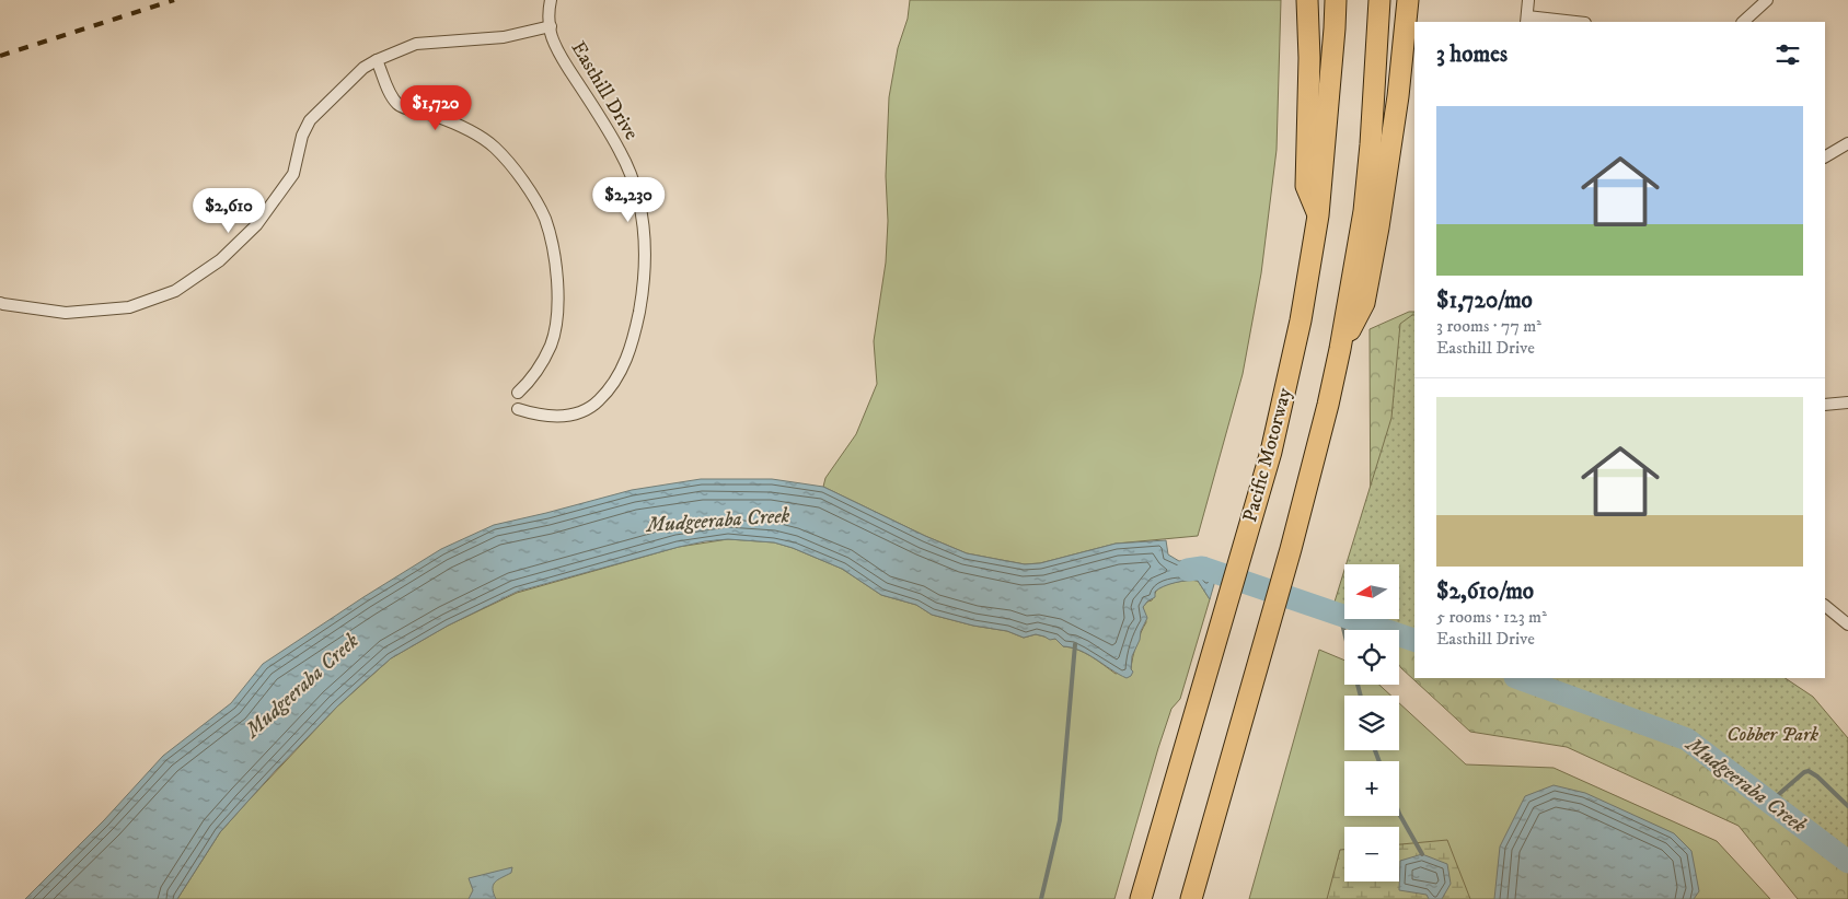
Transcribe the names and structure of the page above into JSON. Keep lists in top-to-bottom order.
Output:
{
  "streets": {
    "highway": ["Pacific Motorway"],
    "street": ["Easthill Drive"]
  },
  "water": ["Mudgeeraba Creek"],
  "parks": ["Cobber Park"],
  "north": "left",
  "page": {
    "heading": "3 homes",
    "price": ["$1,720", "$2,230", "$2,610"],
    "list": [
      {
        "name": "$1,720/mo",
        "note": "3 rooms · 77 m² · Easthill Drive"
      },
      {
        "name": "$2,610/mo",
        "note": "5 rooms · 123 m² · Easthill Drive"
      }
    ],
    "map_buttons": ["+", "−"]
  }
}
